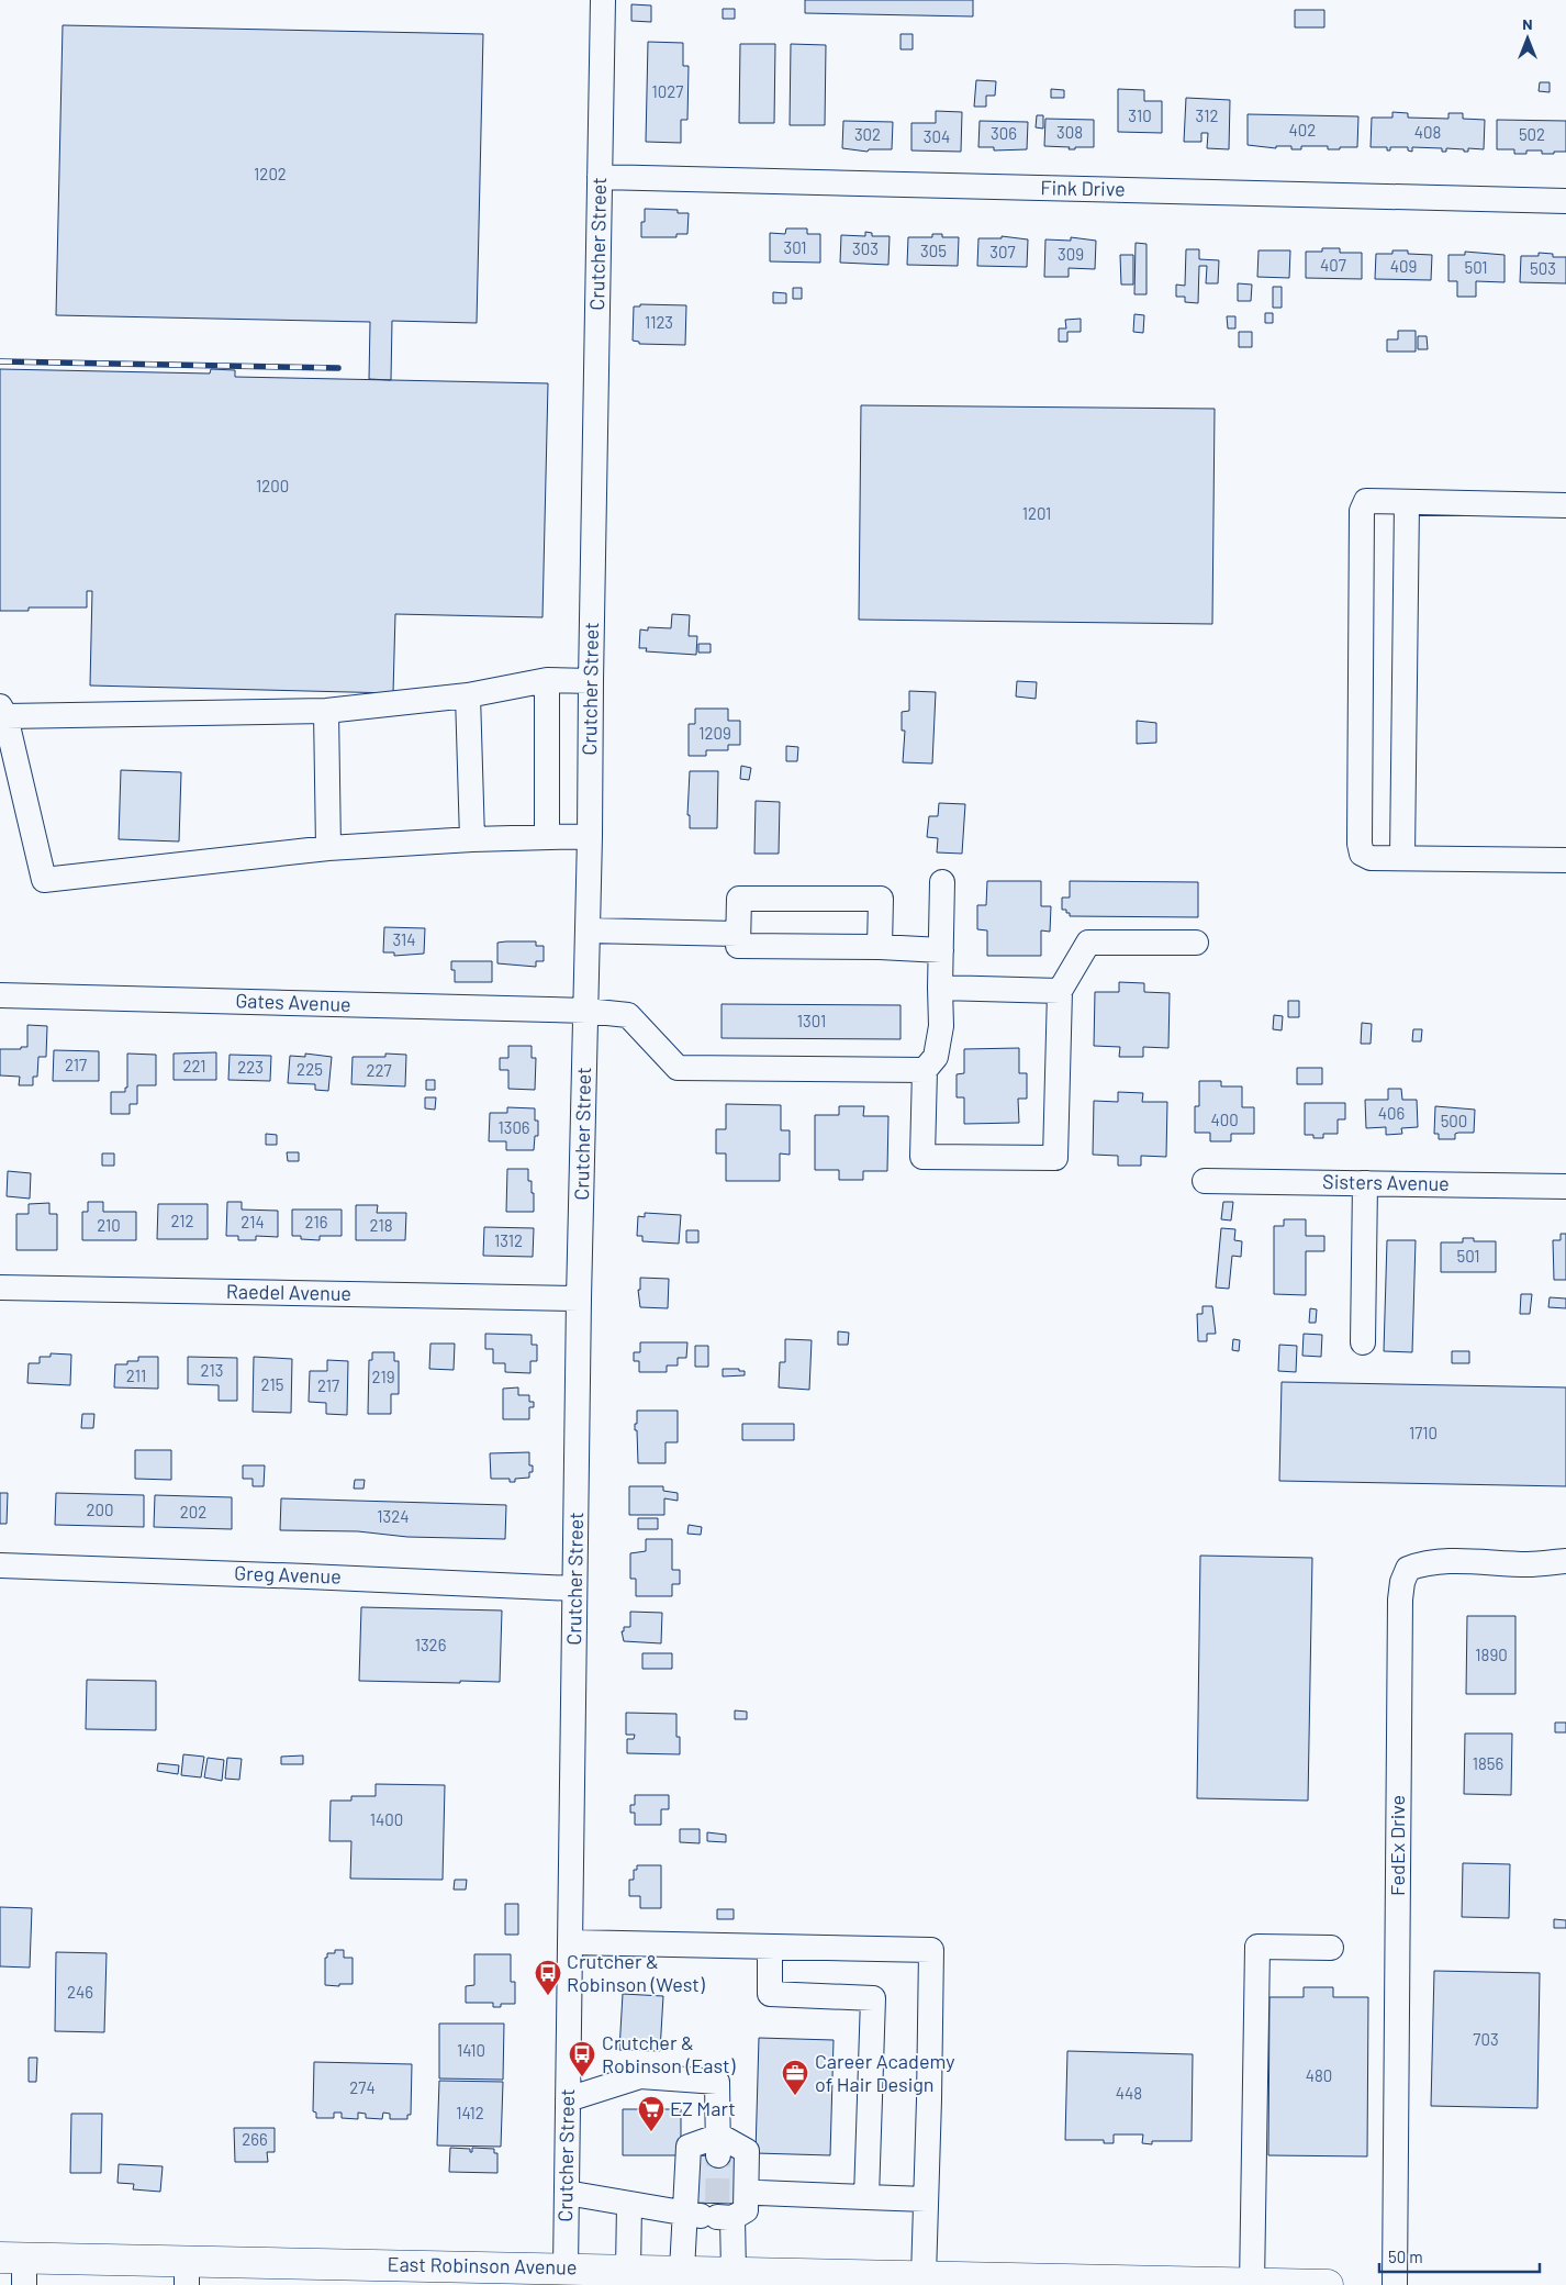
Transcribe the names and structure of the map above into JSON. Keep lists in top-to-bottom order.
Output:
{
  "streets": {
    "highway": ["East Robinson Avenue"],
    "street": [
      "Fink Drive",
      "Crutcher Street",
      "Gates Avenue",
      "Sisters Avenue",
      "Raedel Avenue",
      "Greg Avenue",
      "FedEx Drive"
    ]
  },
  "crossings": [
    ["Fink Drive", "Crutcher Street"],
    ["Crutcher Street", "Gates Avenue"],
    ["Crutcher Street", "Raedel Avenue"],
    ["Crutcher Street", "Greg Avenue"],
    ["Crutcher Street", "East Robinson Avenue"]
  ],
  "places": {
    "bus stop": ["Crutcher & Robinson (West)", "Crutcher & Robinson (East)"],
    "office": ["Career Academy of Hair Design"],
    "supermarket": ["EZ Mart"]
  },
  "house_numbers": [
    "1027",
    "310",
    "312",
    "402",
    "308",
    "408",
    "306",
    "302",
    "502",
    "304",
    "1202",
    "301",
    "303",
    "305",
    "307",
    "309",
    "407",
    "409",
    "501",
    "503",
    "1123",
    "1200",
    "1201",
    "1209",
    "314",
    "1301",
    "217",
    "221",
    "223",
    "225",
    "227",
    "406",
    "400",
    "500",
    "1306",
    "212",
    "214",
    "216",
    "210",
    "218",
    "1312",
    "501",
    "213",
    "211",
    "219",
    "215",
    "217",
    "1710",
    "200",
    "202",
    "1324",
    "1326",
    "1890",
    "1856",
    "1400",
    "246",
    "703",
    "1410",
    "480",
    "274",
    "448",
    "1412",
    "266"
  ],
  "scale_bar": "50 m",
  "north": "top"
}
